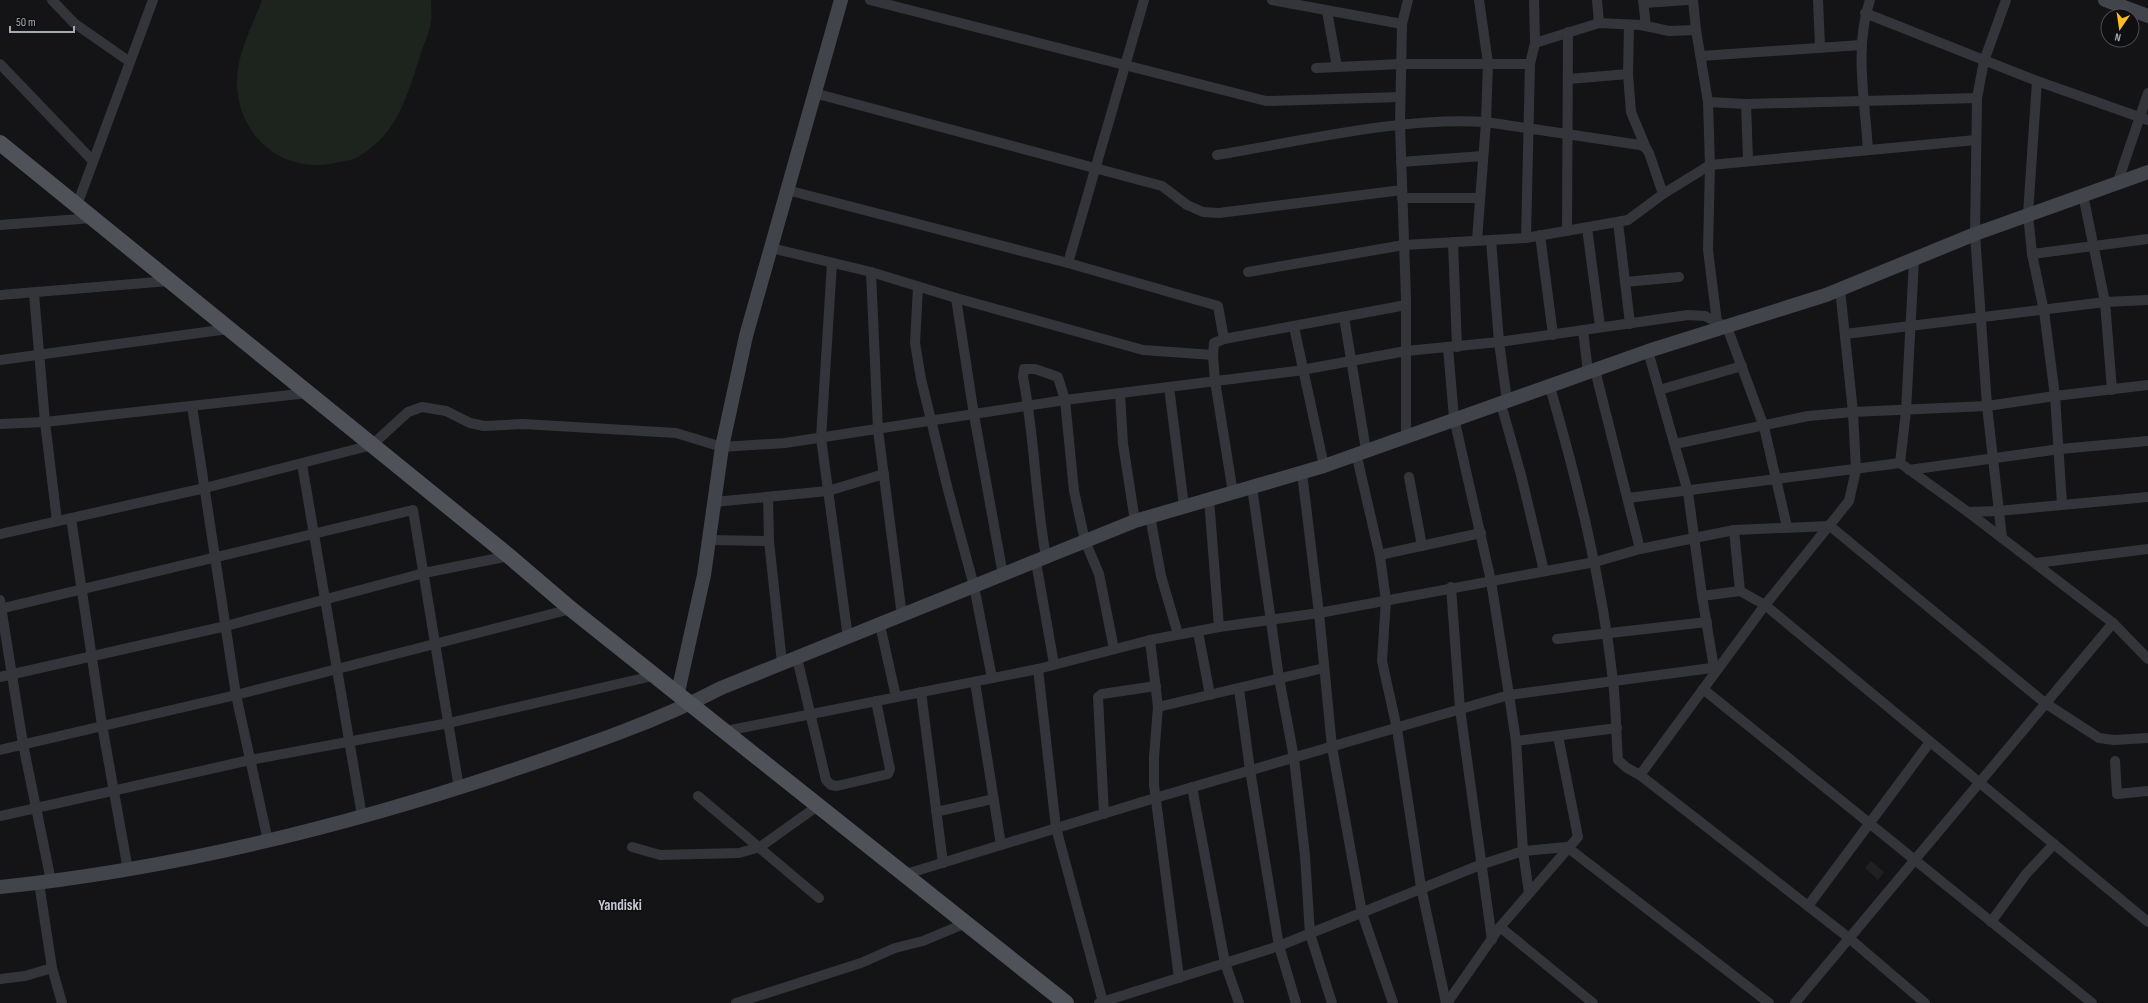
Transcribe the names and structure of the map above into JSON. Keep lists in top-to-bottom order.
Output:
{
  "districts": ["Yandiski"],
  "scale_bar": "50 m",
  "north": "bottom"
}
